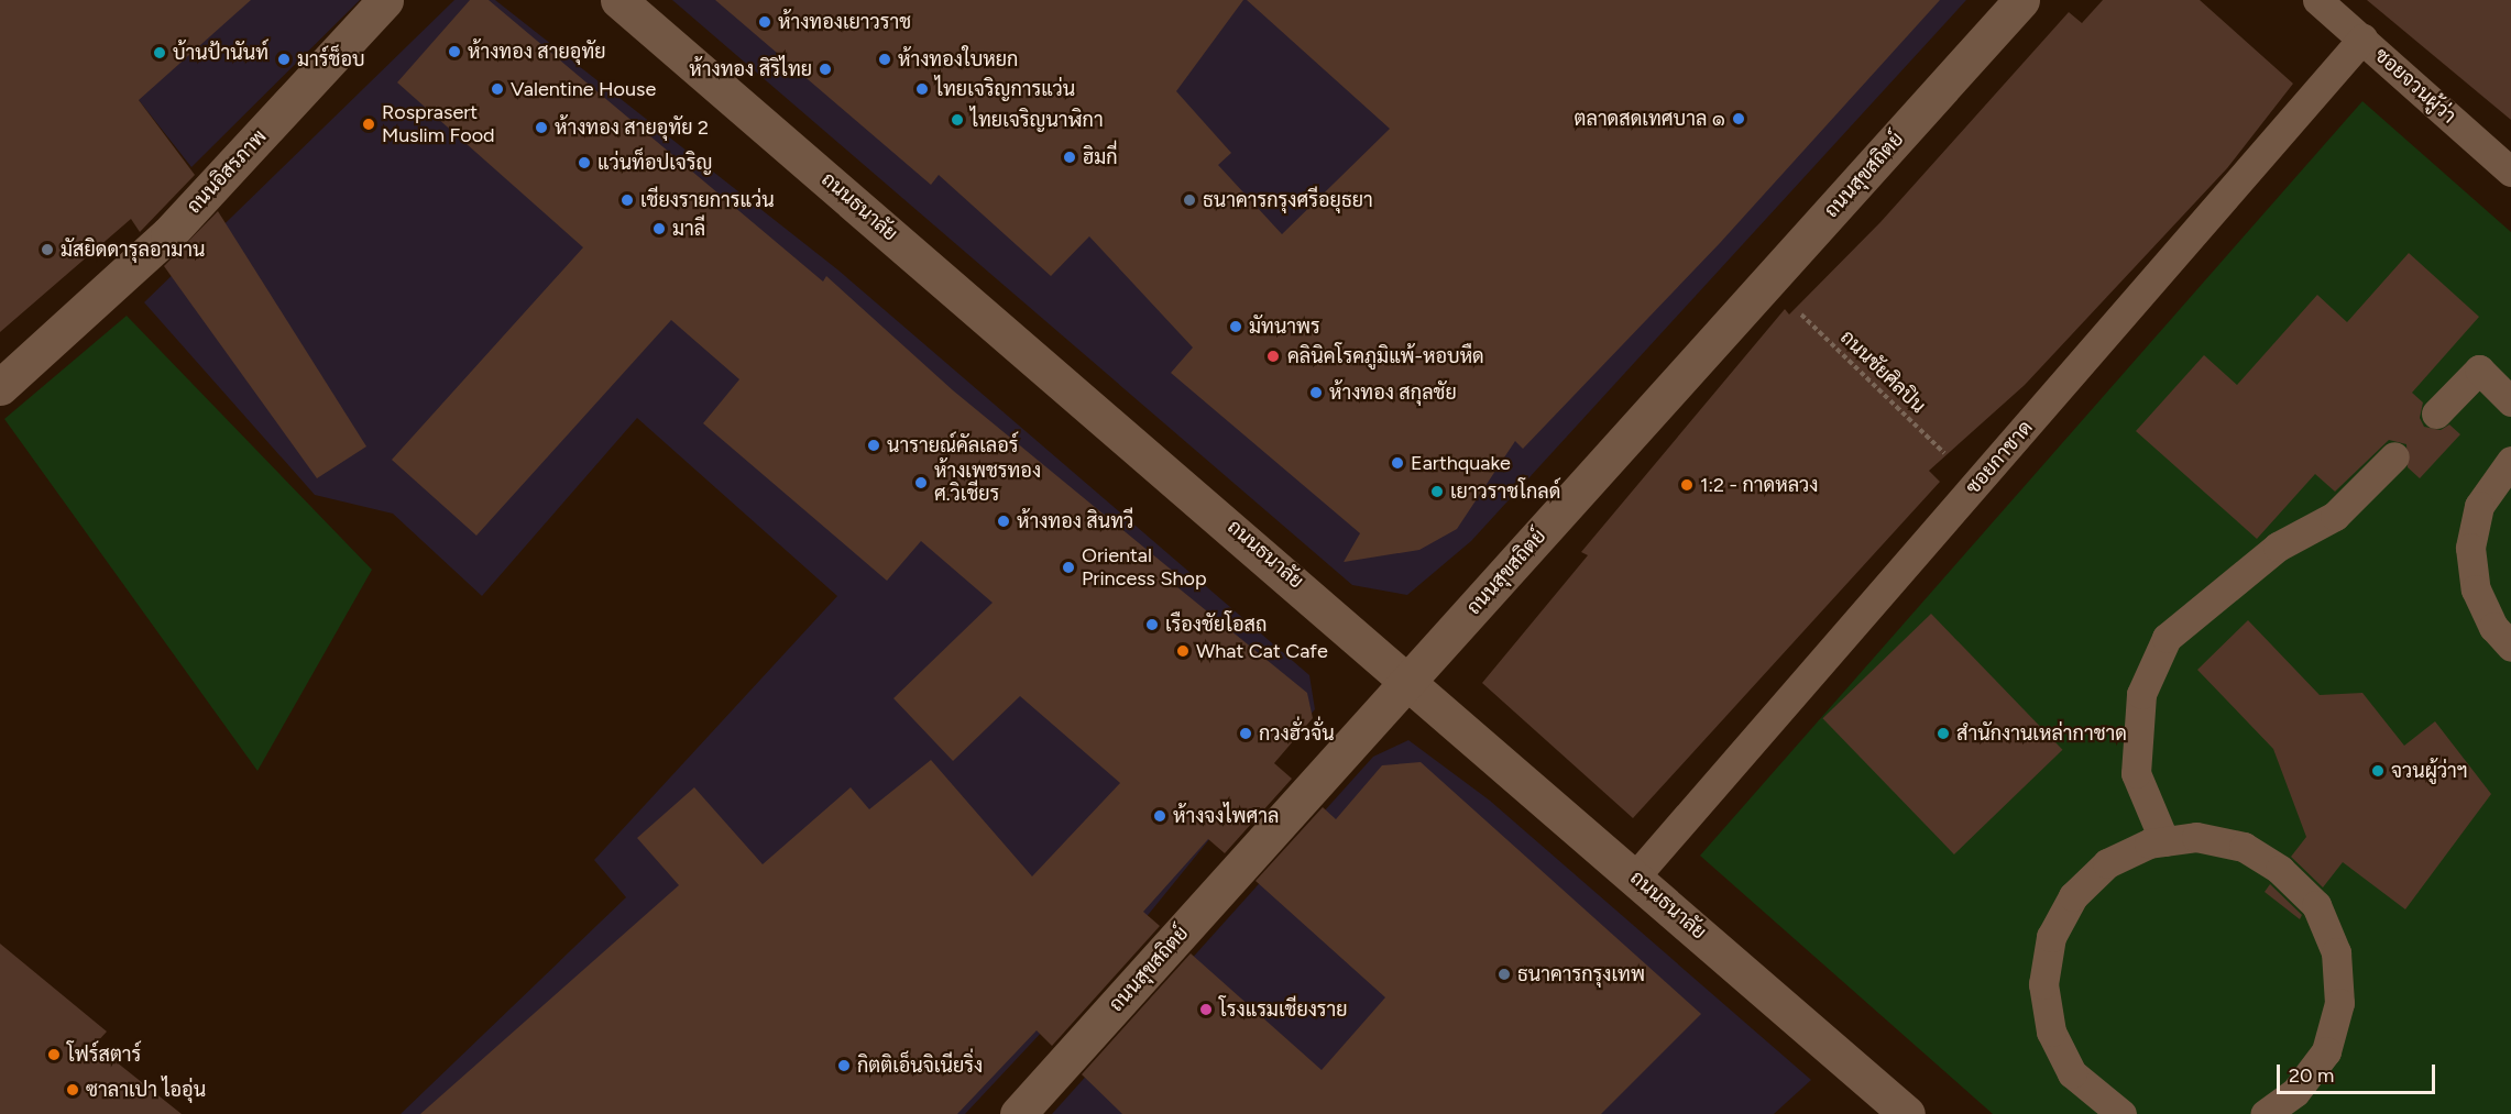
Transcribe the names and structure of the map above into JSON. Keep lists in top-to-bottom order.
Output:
{
  "streets": {
    "street": ["ถนนอิสรภาพ", "ถนนสุขสถิตย์", "ถนนธนาลัย"],
    "lane": ["ซอยจวนผู้ว่า", "ซอยกาชาด"],
    "path": ["ถนนชัยศิลปิน"]
  },
  "crossings": [
    ["ซอยจวนผู้ว่า", "ซอยกาชาด"],
    ["ถนนสุขสถิตย์", "ถนนธนาลัย"],
    ["ถนนสุขสถิตย์", "ถนนชัยศิลปิน"],
    ["ถนนธนาลัย", "ซอยกาชาด"],
    ["ถนนชัยศิลปิน", "ซอยกาชาด"]
  ],
  "places": [
    "ห้างทองเยาวราช",
    "ห้างทอง สายอุทัย",
    "บ้านป้านันท์",
    "มาร์ช็อบ",
    "ห้างทองใบหยก",
    "ห้างทอง สิริไทย",
    "Valentine House",
    "ไทยเจริญการแว่น",
    "ตลาดสดเทศบาล ๑",
    "ไทยเจริญนาฬิกา",
    "Rosprasert Muslim Food",
    "ห้างทอง สายอุทัย 2",
    "ฮิมกี่",
    "แว่นท็อปเจริญ",
    "เชียงรายการแว่น",
    "ธนาคารกรุงศรีอยุธยา",
    "มาลี",
    "มัสยิดดารุลอามาน",
    "มัทนาพร",
    "คลินิคโรคภูมิแพ้-หอบหืด",
    "ห้างทอง สกุลชัย",
    "นารายณ์คัลเลอร์",
    "Earthquake",
    "ห้างเพชรทอง ศ.วิเชียร",
    "1:2 - กาดหลวง",
    "เยาวราชโกลด์",
    "ห้างทอง สินทวี",
    "Oriental Princess Shop",
    "เรืองชัยโอสถ",
    "What Cat Cafe",
    "กวงฮั่วจั่น",
    "สำนักงานเหล่ากาชาด",
    "จวนผู้ว่าฯ",
    "ห้างจงไพศาล",
    "ธนาคารกรุงเทพ",
    "โรงแรมเชียงราย",
    "โฟร์สตาร์",
    "กิตติเอ็นจิเนียริ่ง",
    "ซาลาเปา ไออุ่น"
  ],
  "scale_bar": "20 m"
}
